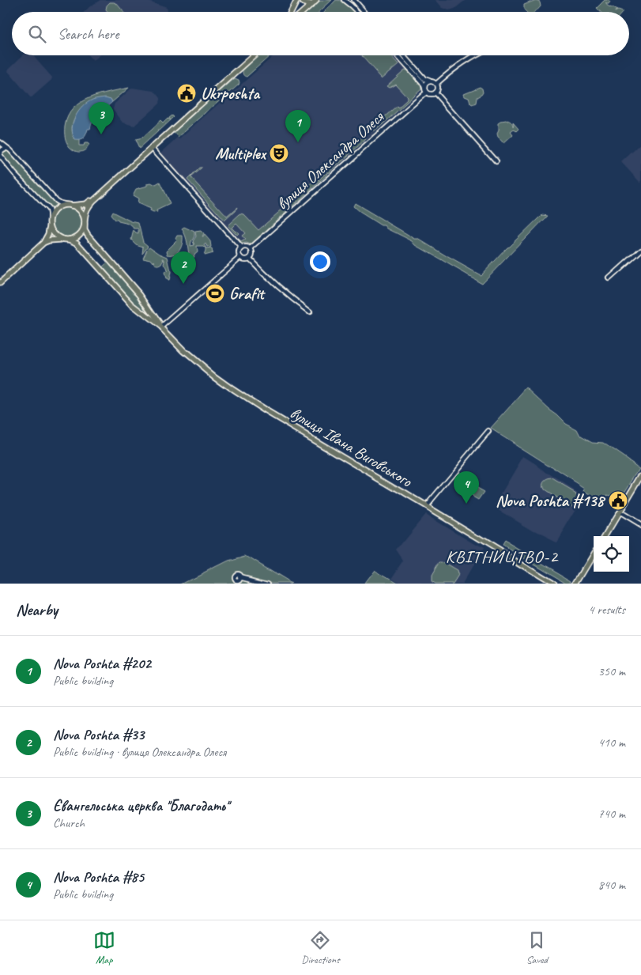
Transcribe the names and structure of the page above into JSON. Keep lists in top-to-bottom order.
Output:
{
  "streets": {
    "main road": ["вулиця Івана Виговського"],
    "street": ["вулиця Олександра Олеся"]
  },
  "districts": ["КВІТНИЦТВО-2"],
  "places": {
    "public building": ["Ukrposhta", "Nova Poshta #138"],
    "theatre": ["Multiplex"],
    "sports": ["Grafit"]
  },
  "page": {
    "search": "Search here",
    "pins": [
      "3",
      "1",
      "2",
      "4"
    ],
    "heading": ["Nearby", "4 results"],
    "list": [
      {
        "mark": "1",
        "name": "Nova Poshta #202",
        "note": "Public building",
        "value": "350 m"
      },
      {
        "mark": "2",
        "name": "Nova Poshta #33",
        "note": "Public building · вулиця Олександра Олеся",
        "value": "410 m"
      },
      {
        "mark": "3",
        "name": "Євангельська церква ''Благодать''",
        "note": "Church",
        "value": "740 m"
      },
      {
        "mark": "4",
        "name": "Nova Poshta #85",
        "note": "Public building",
        "value": "840 m"
      }
    ],
    "nav": ["Map", "Directions", "Saved"]
  }
}
